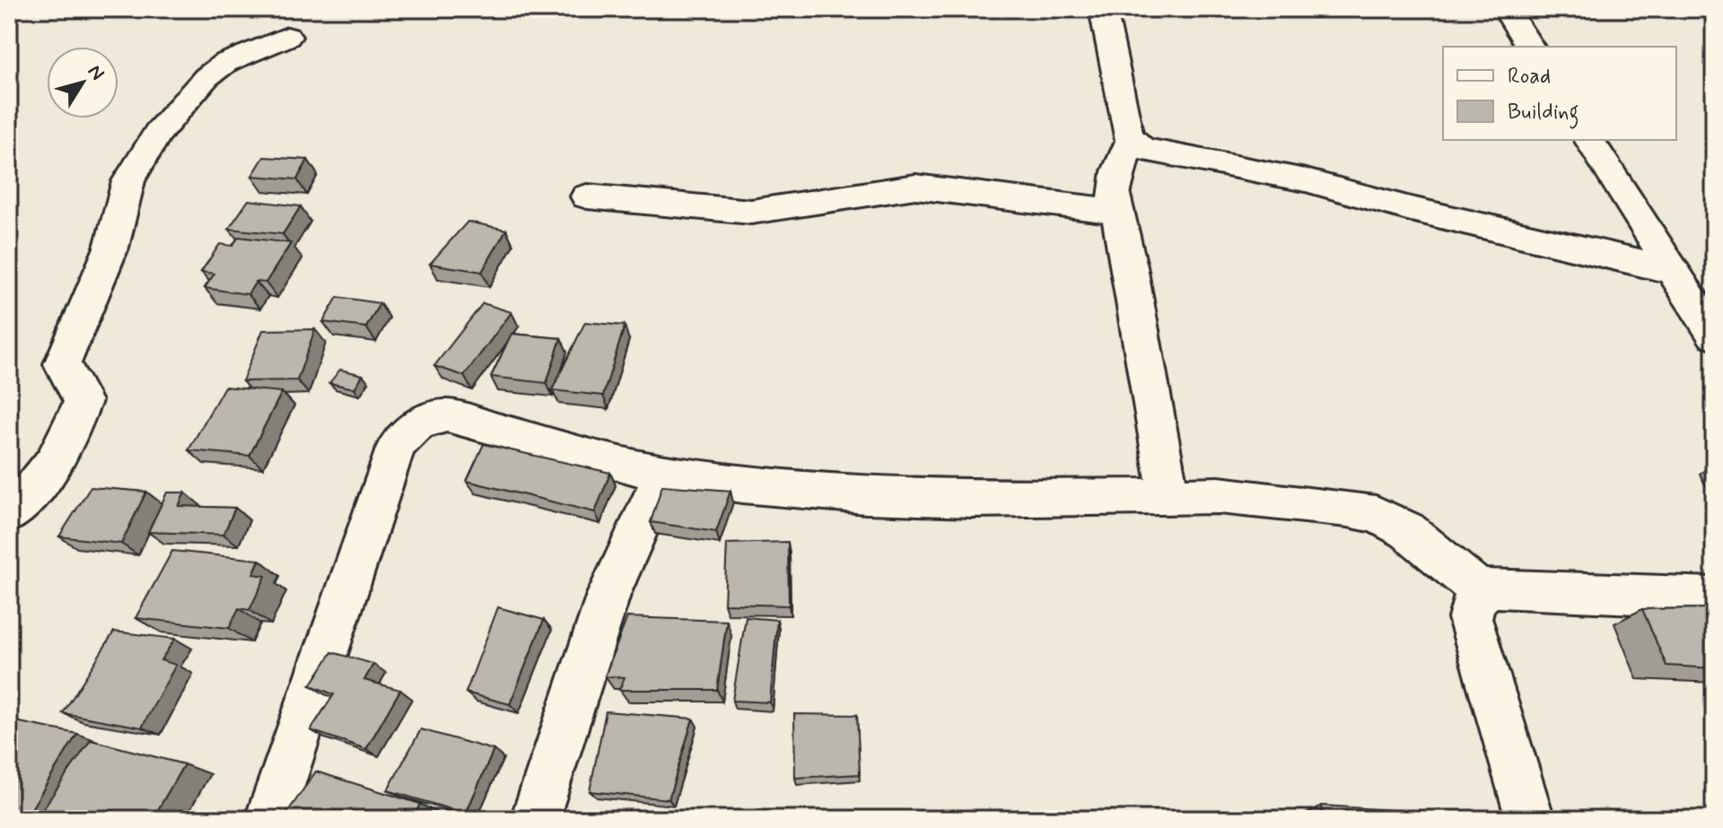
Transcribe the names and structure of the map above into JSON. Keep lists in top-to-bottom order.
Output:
{
  "legend": ["Road", "Building"],
  "north": "top right"
}
